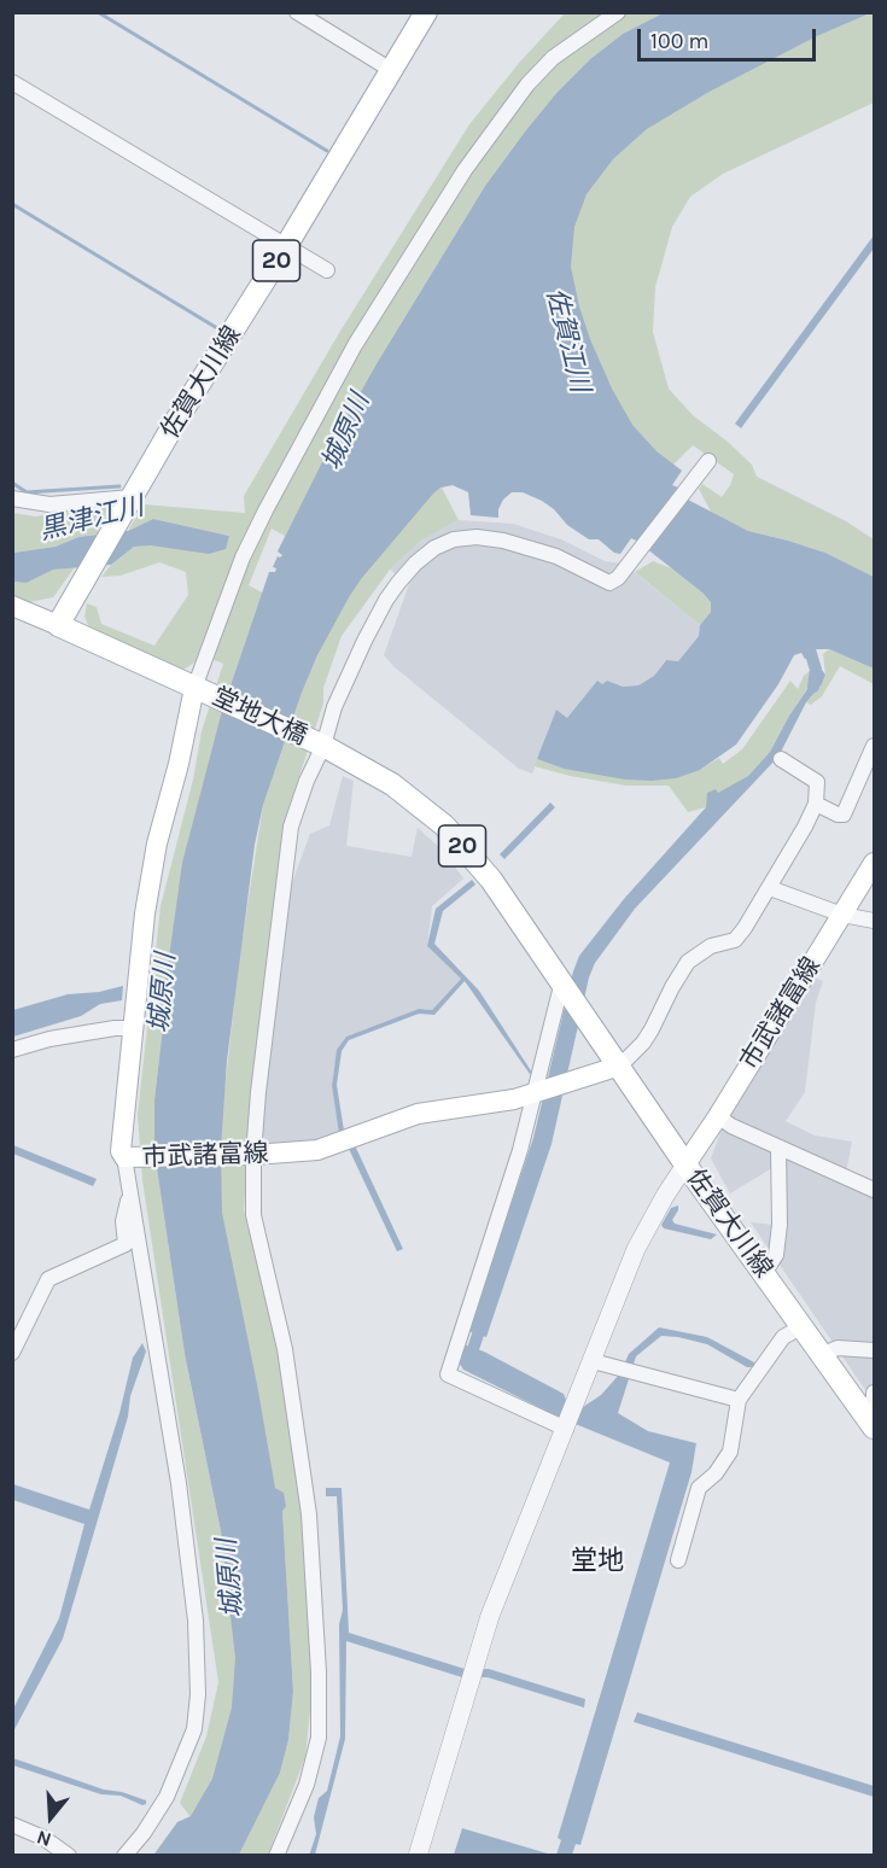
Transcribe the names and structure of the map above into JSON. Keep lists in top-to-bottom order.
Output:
{
  "streets": {
    "main road": [
      "20",
      "佐賀大川線",
      "堂地大橋",
      "市武諸富線"
    ]
  },
  "crossings": [
    ["20", "佐賀大川線"],
    ["20", "堂地大橋"],
    ["20", "市武諸富線"],
    ["佐賀大川線", "市武諸富線"],
    ["堂地大橋", "市武諸富線"]
  ],
  "districts": ["堂地"],
  "water": ["佐賀江川", "城原川", "黒津江川"],
  "scale_bar": "100 m",
  "north": "bottom"
}
